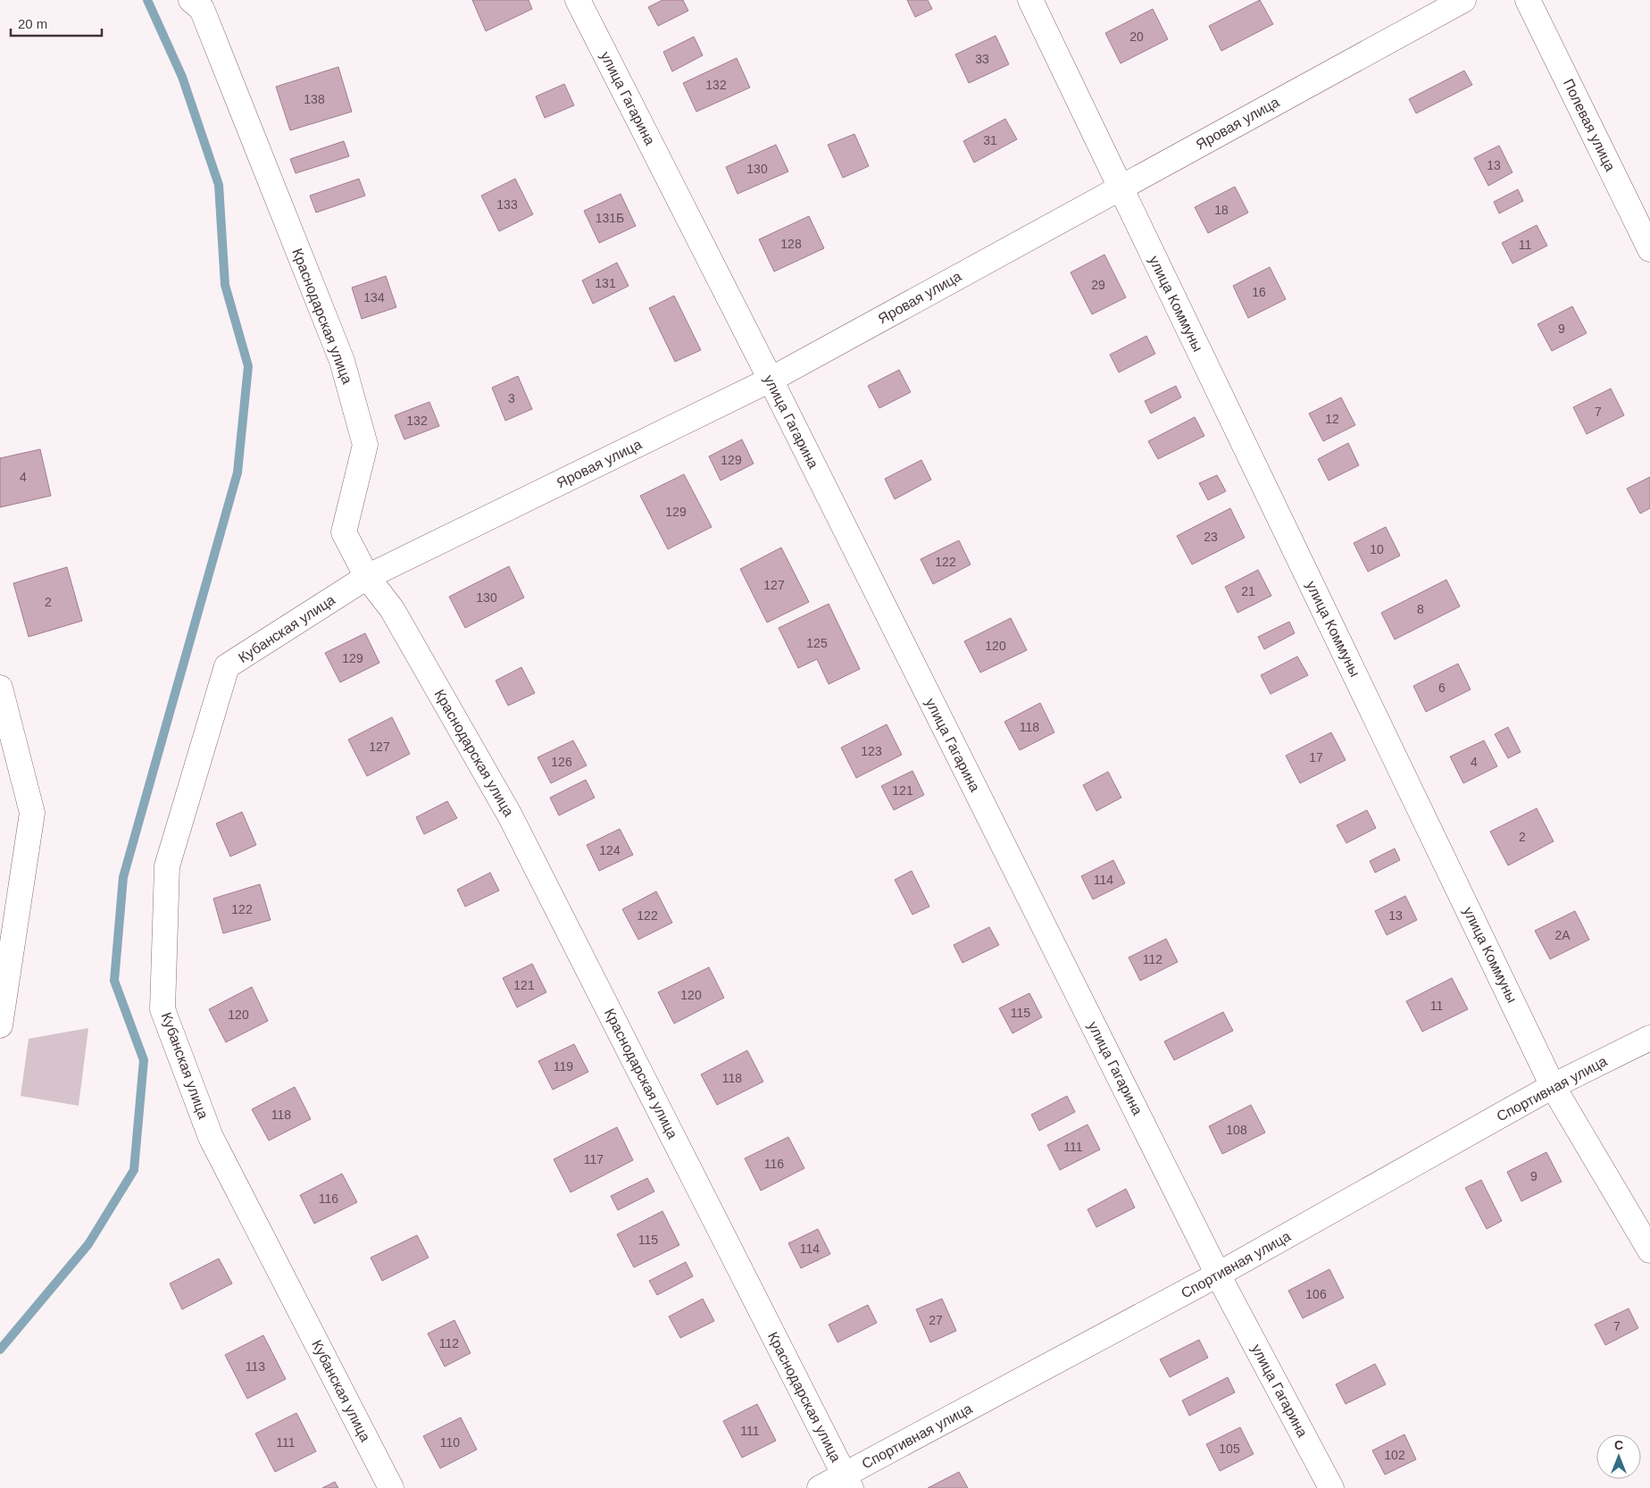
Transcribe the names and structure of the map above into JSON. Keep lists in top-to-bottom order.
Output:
{
  "streets": {
    "street": [
      "улица Гагарина",
      "Яровая улица",
      "Полевая улица",
      "улица Коммуны",
      "Краснодарская улица",
      "Кубанская улица",
      "Спортивная улица"
    ]
  },
  "crossings": [
    ["улица Гагарина", "Яровая улица"],
    ["улица Гагарина", "Спортивная улица"],
    ["Яровая улица", "улица Коммуны"],
    ["Яровая улица", "Краснодарская улица"],
    ["Яровая улица", "Кубанская улица"],
    ["улица Коммуны", "Спортивная улица"],
    ["Краснодарская улица", "Кубанская улица"],
    ["Краснодарская улица", "Спортивная улица"]
  ],
  "house_numbers": [
    "20",
    "33",
    "132",
    "138",
    "31",
    "13",
    "130",
    "133",
    "18",
    "131Б",
    "128",
    "11",
    "131",
    "29",
    "16",
    "134",
    "9",
    "3",
    "7",
    "12",
    "132",
    "129",
    "4",
    "129",
    "23",
    "10",
    "122",
    "127",
    "21",
    "130",
    "2",
    "8",
    "125",
    "120",
    "129",
    "6",
    "118",
    "127",
    "123",
    "17",
    "126",
    "4",
    "121",
    "2",
    "124",
    "114",
    "122",
    "122",
    "13",
    "2А",
    "112",
    "121",
    "120",
    "11",
    "115",
    "120",
    "119",
    "118",
    "118",
    "108",
    "111",
    "117",
    "116",
    "9",
    "116",
    "115",
    "114",
    "106",
    "27",
    "7",
    "112",
    "113",
    "111",
    "111",
    "110",
    "105",
    "102"
  ],
  "scale_bar": "20 m",
  "north": "top"
}
